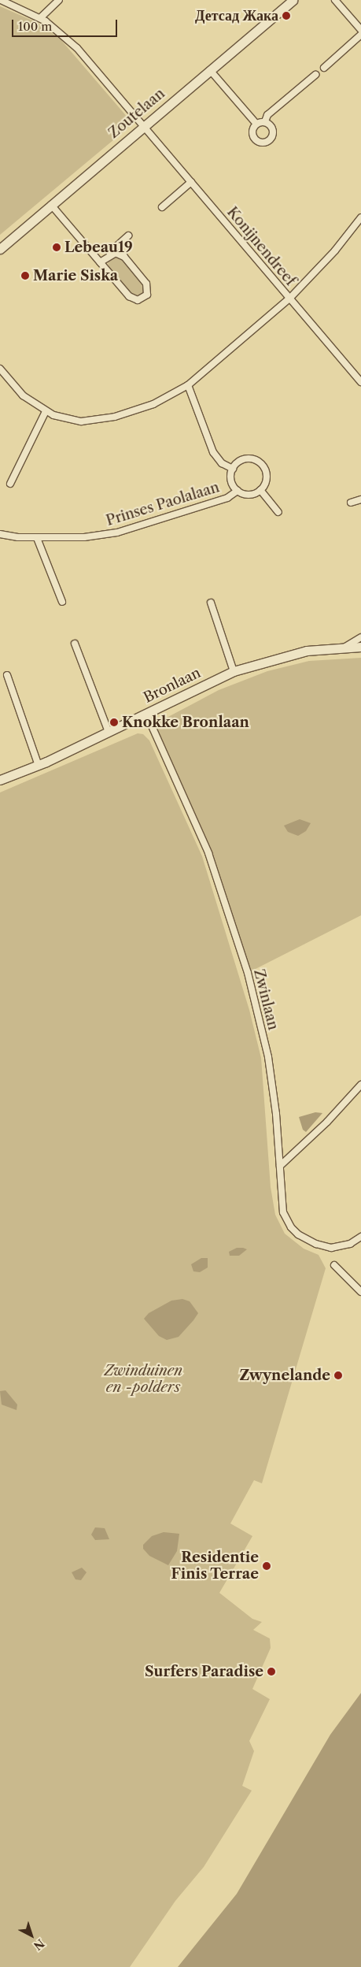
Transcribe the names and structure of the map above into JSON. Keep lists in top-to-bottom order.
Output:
{
  "streets": {
    "street": [
      "Zoutelaan",
      "Konijnendreef",
      "Prinses Paolalaan",
      "Bronlaan",
      "Zwinlaan"
    ]
  },
  "crossings": [
    ["Zoutelaan", "Konijnendreef"],
    ["Bronlaan", "Zwinlaan"]
  ],
  "parks": ["Zwinduinen en -polders"],
  "places": [
    "Детсад Жака",
    "Lebeau19",
    "Marie Siska",
    "Knokke Bronlaan",
    "Zwynelande",
    "Residentie Finis Terrae",
    "Surfers Paradise"
  ],
  "scale_bar": "100 m",
  "north": "bottom right"
}
